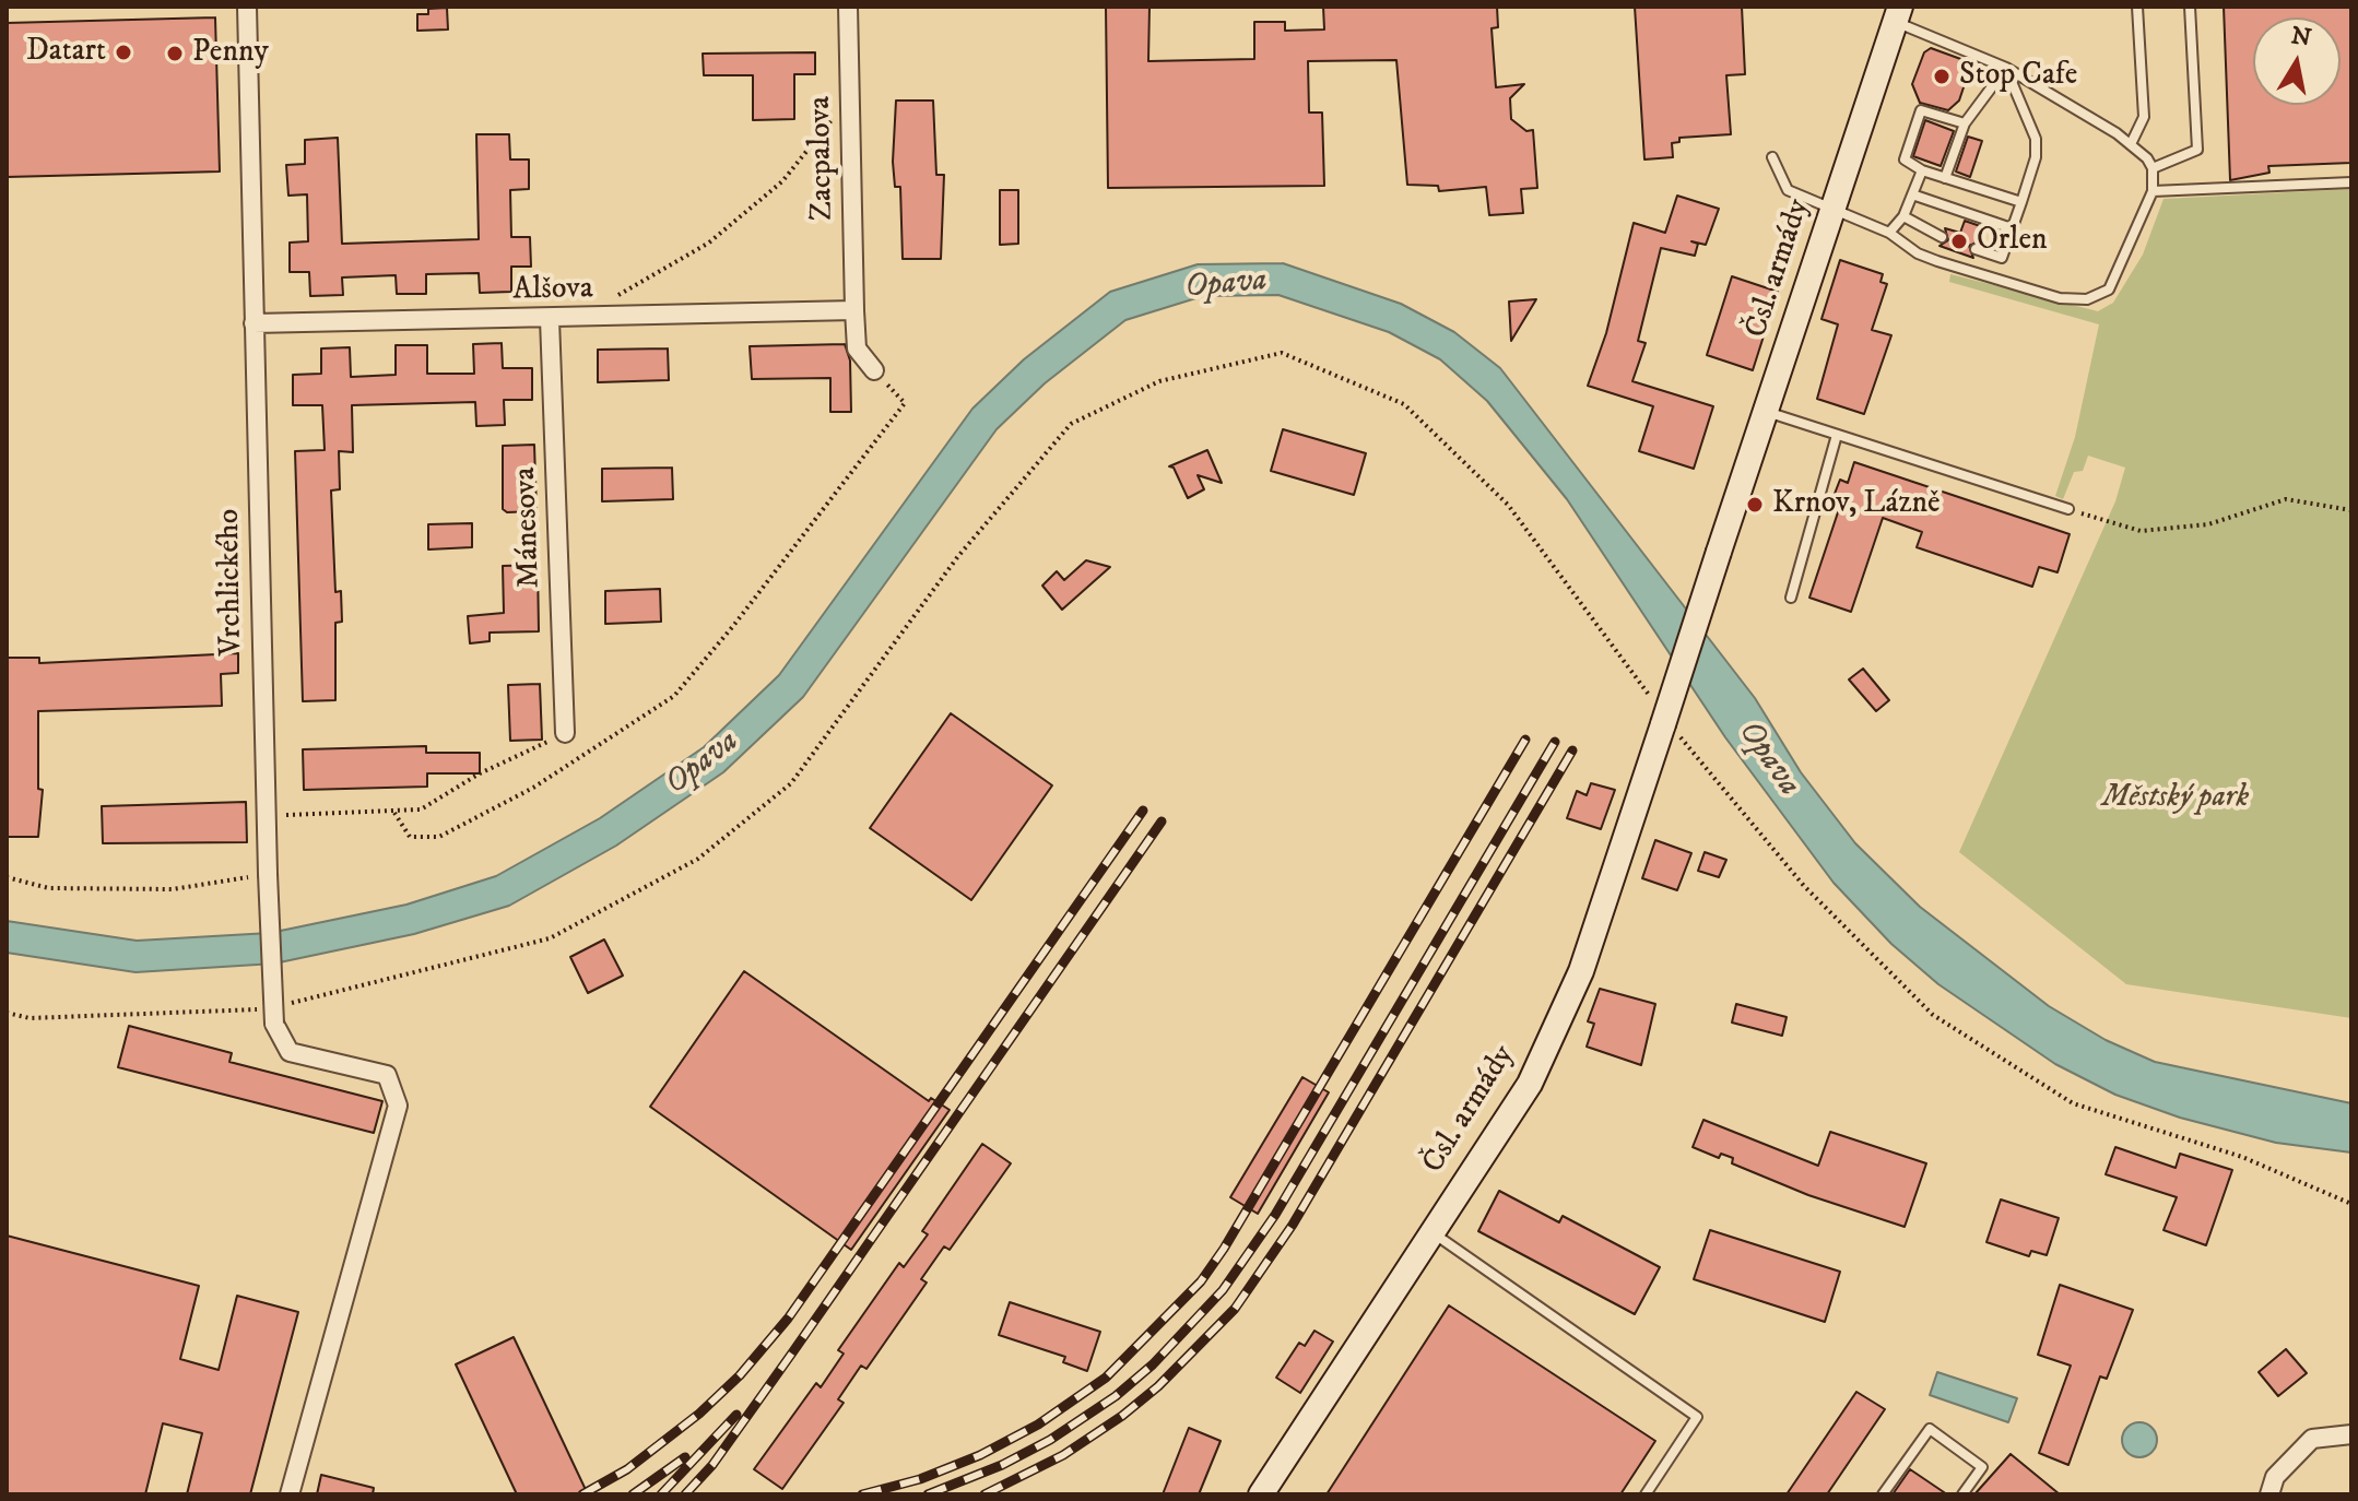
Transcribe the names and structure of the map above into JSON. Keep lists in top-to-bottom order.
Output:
{
  "streets": {
    "main road": ["Čsl. armády"],
    "street": [
      "Zacpalova",
      "Alšova",
      "Mánesova",
      "Vrchlického"
    ]
  },
  "crossings": [
    ["Zacpalova", "Alšova"],
    ["Alšova", "Mánesova"],
    ["Alšova", "Vrchlického"]
  ],
  "water": ["Opava"],
  "parks": ["Městský park"],
  "places": [
    "Datart",
    "Penny",
    "Stop Cafe",
    "Orlen",
    "Krnov, Lázně"
  ],
  "north": "top"
}
